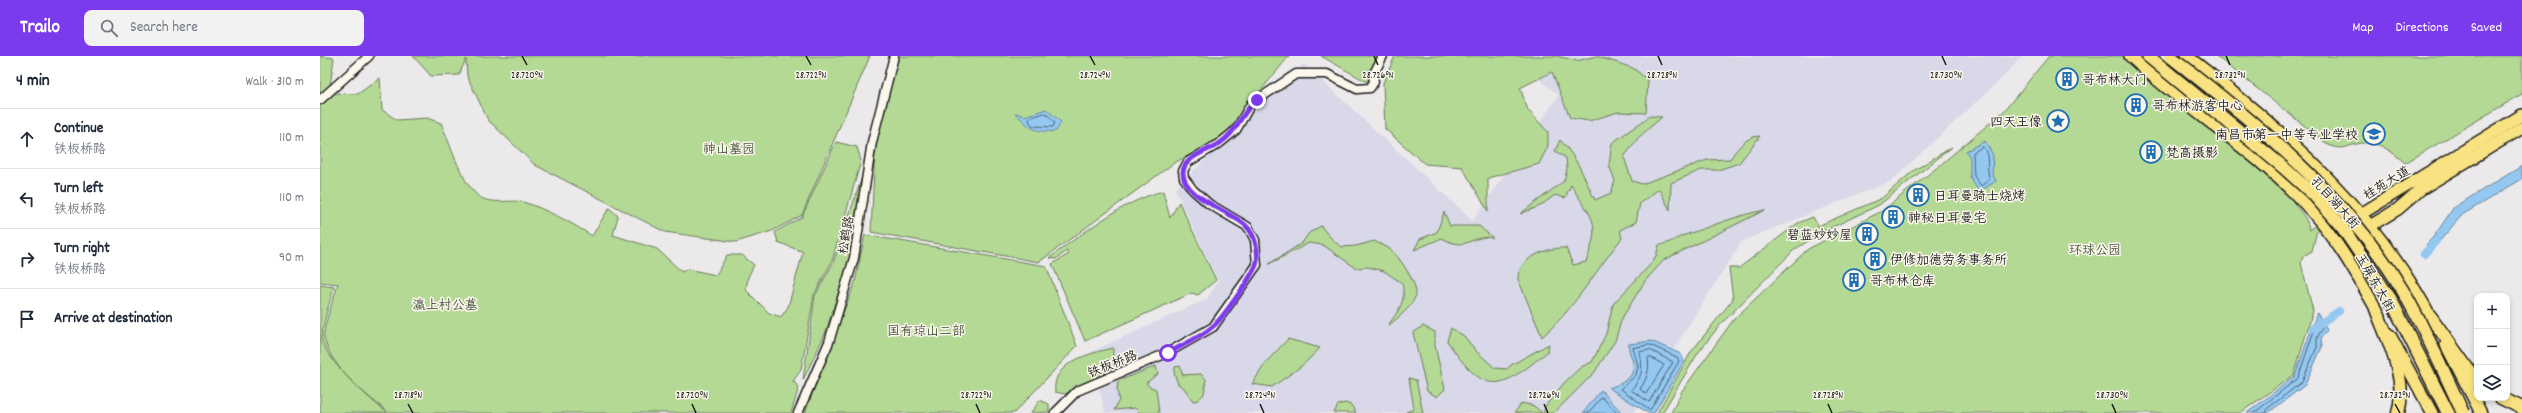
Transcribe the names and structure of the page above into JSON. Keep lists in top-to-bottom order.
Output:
{
  "streets": {
    "highway": ["孔目湖大街"],
    "main road": ["桂苑大道", "玉屏东大街"],
    "street": ["松鹤路", "铁板桥路"]
  },
  "crossings": [
    ["桂苑大道", "玉屏东大街"]
  ],
  "parks": [
    "神山墓园",
    "环球公园",
    "瀛上村公墓",
    "国有琼山二部"
  ],
  "places": {
    "building": [
      "哥布林大门",
      "哥布林游客中心",
      "梵高摄影",
      "日耳曼骑士烧烤",
      "神秘日耳曼宅",
      "碧蓝妙妙屋",
      "伊修加德劳务事务所",
      "哥布林仓库"
    ],
    "place": ["四天王像"],
    "school or university": ["南昌市第一中等专业学校"]
  },
  "page": {
    "header": "Trailo",
    "search": "Search here",
    "nav": ["Map", "Directions", "Saved"],
    "heading": ["4 min", "Walk · 310 m"],
    "list": [
      ["Continue", "铁板桥路", "110 m"],
      ["Turn left", "铁板桥路", "110 m"],
      ["Turn right", "铁板桥路", "90 m"],
      "Arrive at destination"
    ],
    "map_buttons": ["+", "−"]
  },
  "coordinates": [
    "28.728°N",
    "28.732°N",
    "28.720°N",
    "28.722°N",
    "28.724°N",
    "28.726°N",
    "28.730°N",
    "28.718°N"
  ]
}
